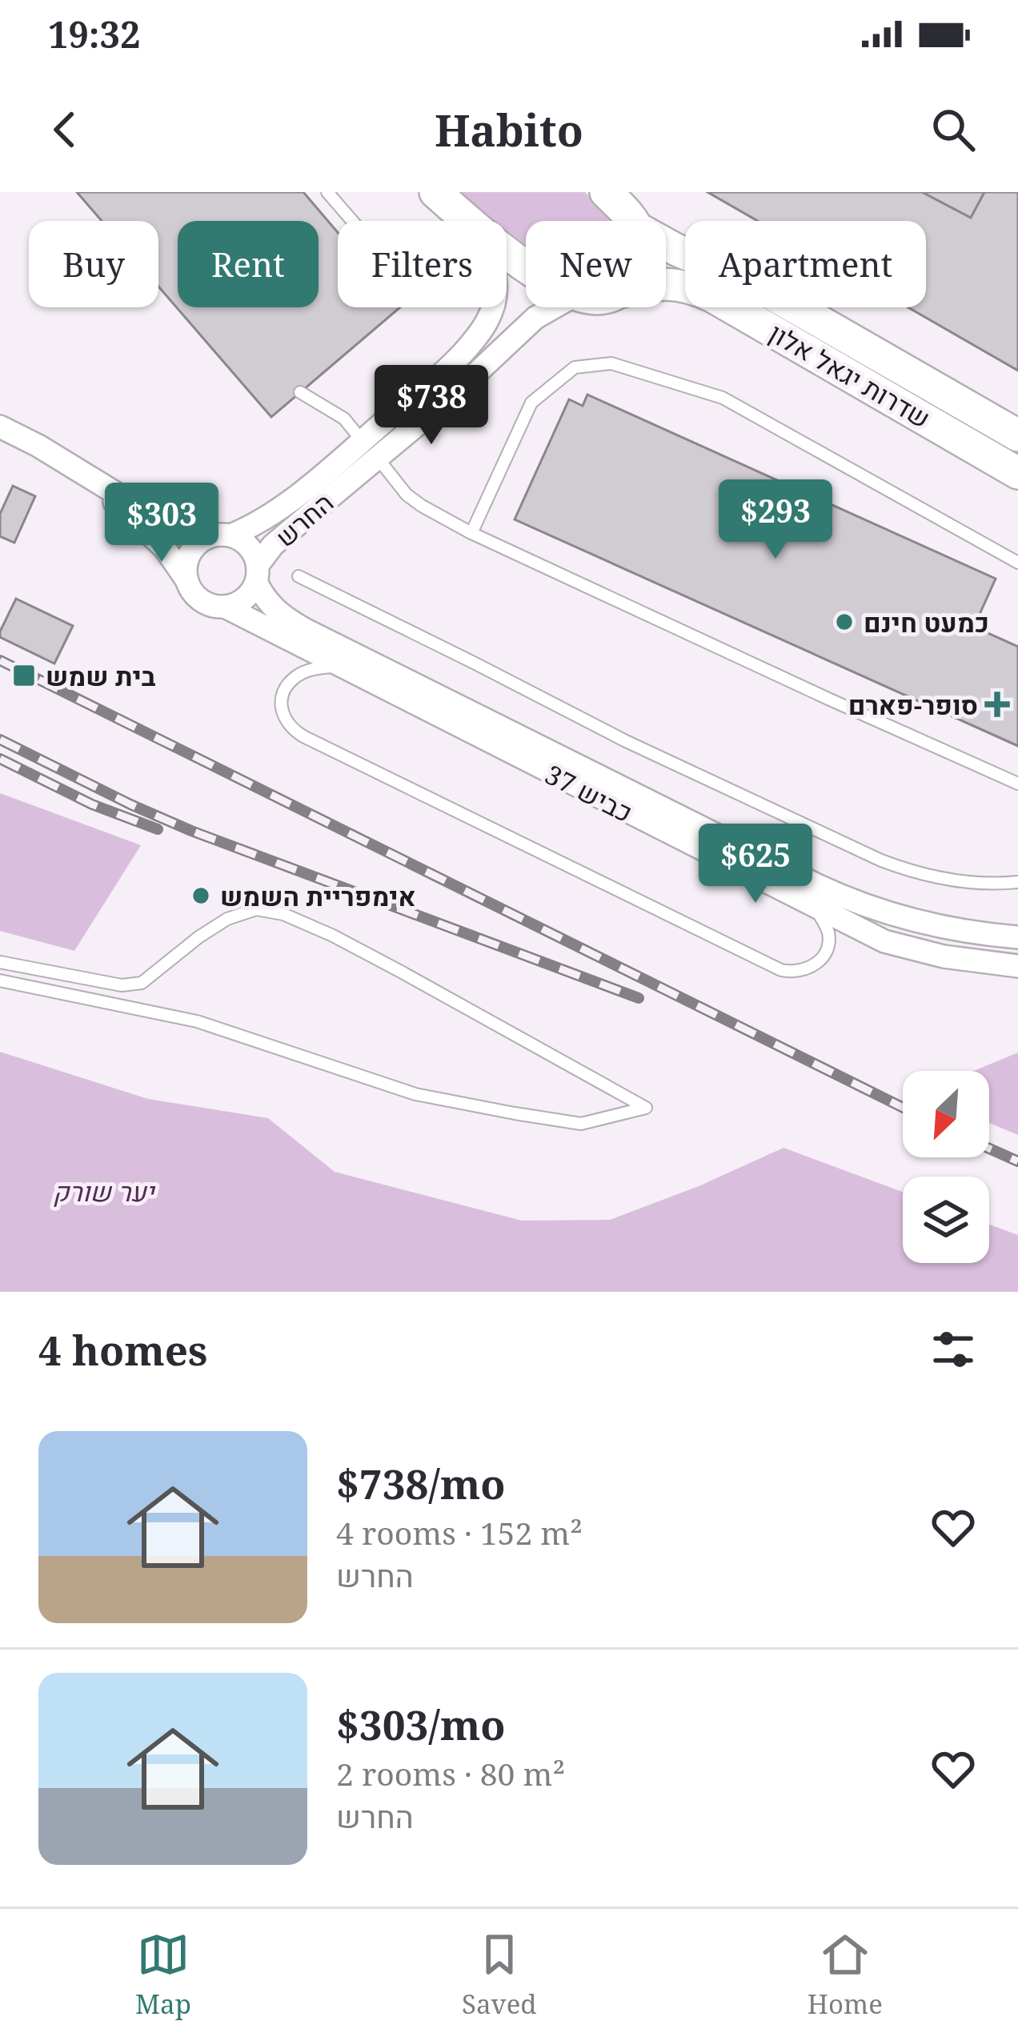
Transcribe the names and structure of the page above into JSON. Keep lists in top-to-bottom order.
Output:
{
  "streets": {
    "main road": ["שדרות יגאל אלון"],
    "street": ["החרש", "כביש 37"]
  },
  "crossings": [
    ["החרש", "כביש 37"]
  ],
  "parks": ["יער שורק"],
  "places": {
    "other": ["כמעט חינם", "אימפריית השמש"],
    "transit": ["בית שמש"],
    "health": ["סופר-פארם"]
  },
  "north": "bottom left",
  "page": {
    "status": "19:32",
    "header": "Habito",
    "chip": [
      "Buy",
      "Rent",
      "Filters",
      "New",
      "Apartment"
    ],
    "price": [
      "$738",
      "$293",
      "$303",
      "$625"
    ],
    "heading": "4 homes",
    "list": [
      {
        "name": "$738/mo",
        "note": "4 rooms · 152 m² · החרש"
      },
      {
        "name": "$303/mo",
        "note": "2 rooms · 80 m² · החרש"
      }
    ],
    "tabs": ["Map", "Saved", "Home"]
  }
}
